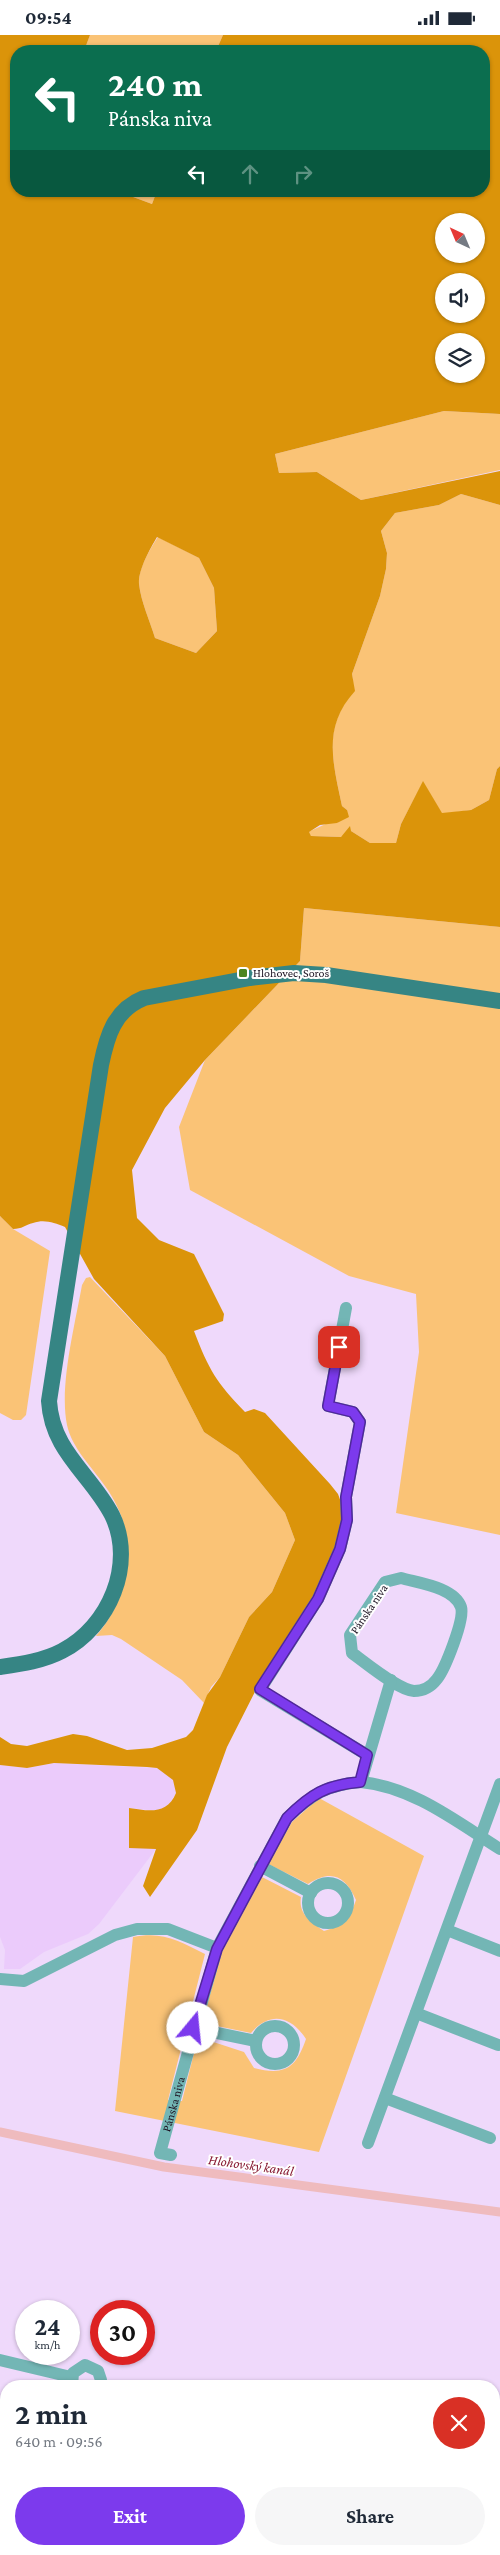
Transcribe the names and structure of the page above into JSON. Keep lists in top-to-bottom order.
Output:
{
  "streets": {
    "street": ["Pánska niva"]
  },
  "water": ["Hlohovský kanál"],
  "places": {
    "transit": ["Hlohovec, Soroš"]
  },
  "north": "top left",
  "page": {
    "status": "09:54",
    "turn": ["240 m", "Pánska niva"],
    "speed": "24 km/h",
    "limit": "30",
    "heading": ["2 min", "640 m · 09:56"],
    "buttons": ["Exit", "Share"]
  }
}
